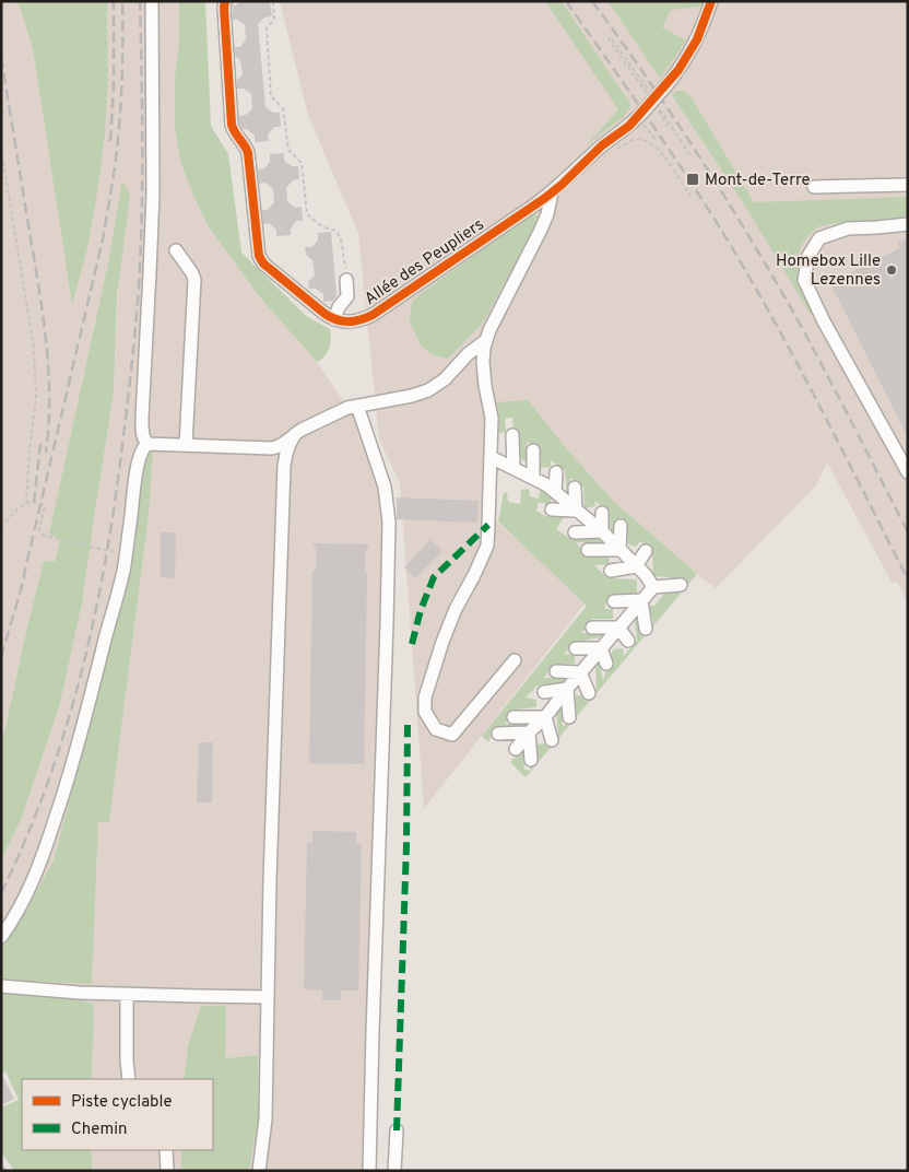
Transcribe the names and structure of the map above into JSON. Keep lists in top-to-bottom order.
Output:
{
  "streets": {
    "street": ["Allée des Peupliers"]
  },
  "places": {
    "transit": ["Mont-de-Terre"],
    "other": ["Homebox Lille Lezennes"]
  },
  "legend": ["Piste cyclable", "Chemin"]
}
